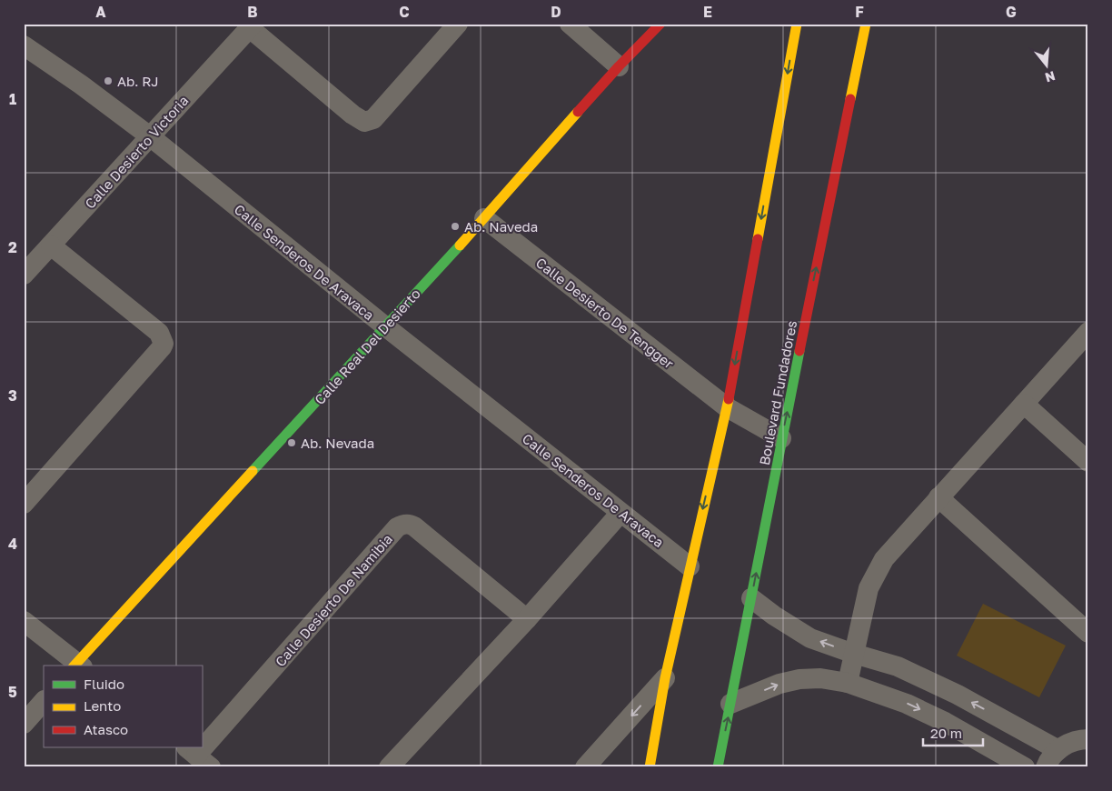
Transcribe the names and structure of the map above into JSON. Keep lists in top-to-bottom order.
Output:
{
  "streets": {
    "street": [
      "Calle Desierto Victoria",
      "Calle Senderos De Aravaca",
      "Calle Desierto De Tengger",
      "Calle Real Del Desierto",
      "Boulevard Fundadores",
      "Calle Desierto De Namibia"
    ]
  },
  "crossings": [
    ["Calle Desierto Victoria", "Calle Senderos De Aravaca"],
    ["Calle Senderos De Aravaca", "Calle Real Del Desierto"],
    ["Calle Desierto De Tengger", "Calle Real Del Desierto"],
    ["Calle Desierto De Tengger", "Boulevard Fundadores"]
  ],
  "places": ["Ab. RJ", "Ab. Naveda", "Ab. Nevada"],
  "legend": ["Fluido", "Lento", "Atasco"],
  "scale_bar": "20 m",
  "north": "bottom",
  "grid": {
    "columns": [
      "A",
      "B",
      "C",
      "D",
      "E",
      "F",
      "G"
    ],
    "rows": [
      "1",
      "2",
      "3",
      "4",
      "5"
    ]
  }
}
